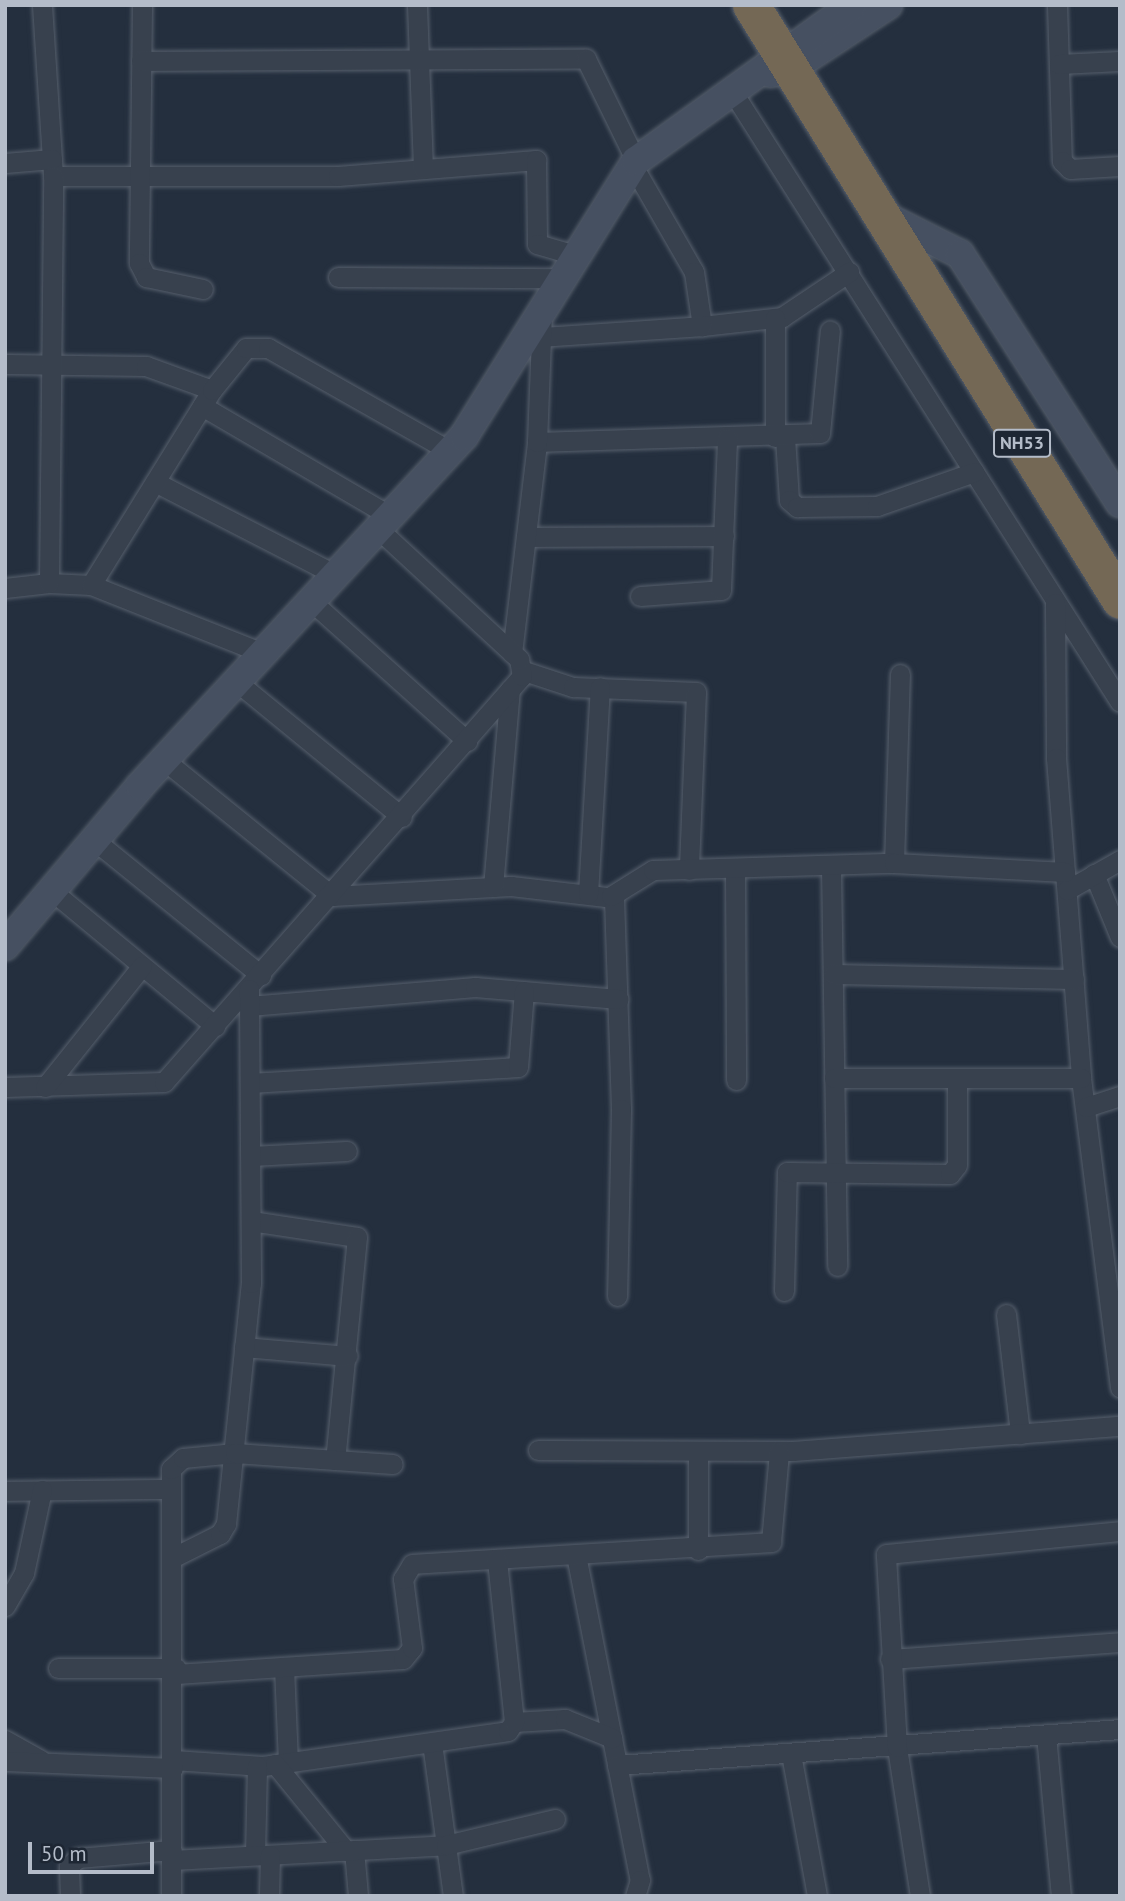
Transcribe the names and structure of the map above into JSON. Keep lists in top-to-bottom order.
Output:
{
  "streets": {
    "highway": ["NH53"]
  },
  "scale_bar": "50 m"
}
